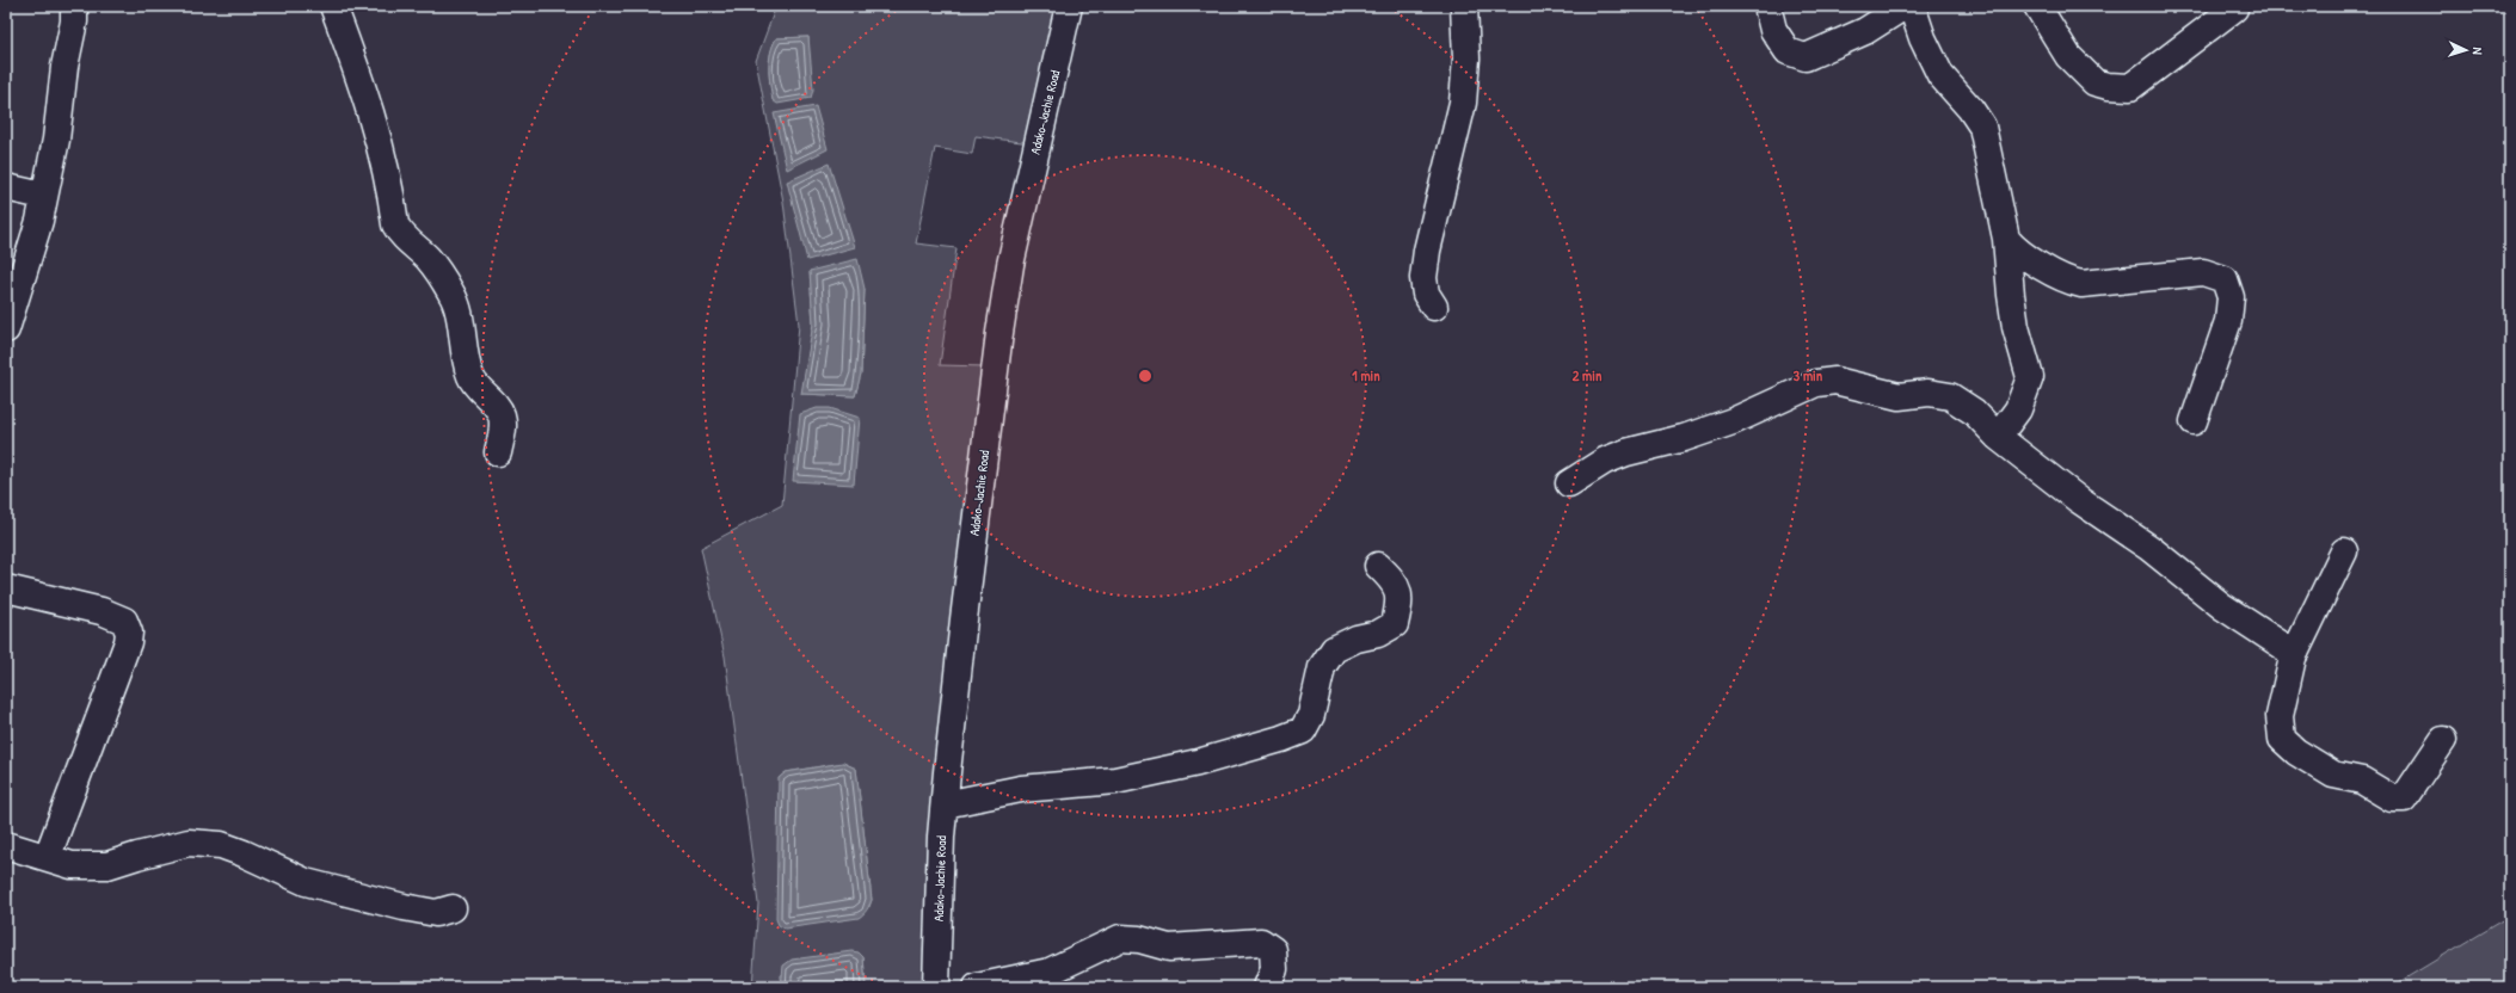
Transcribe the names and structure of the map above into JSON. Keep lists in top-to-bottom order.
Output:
{
  "streets": {
    "street": ["Adako-Jachie Road"]
  },
  "north": "right",
  "rings": ["1 min", "2 min", "3 min"]
}
